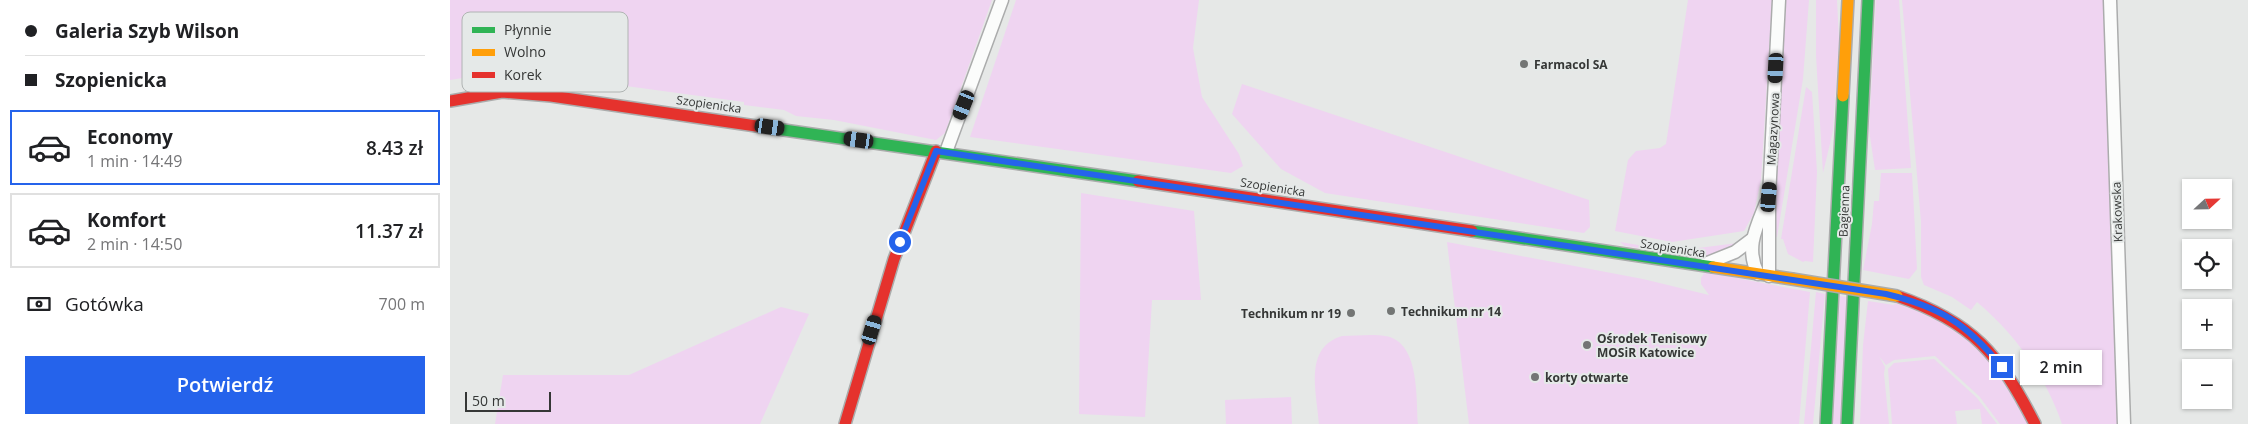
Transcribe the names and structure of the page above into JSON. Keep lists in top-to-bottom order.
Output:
{
  "streets": {
    "street": [
      "Szopienicka",
      "Magazynowa",
      "Bagienna",
      "Krakowska"
    ]
  },
  "crossings": [
    ["Szopienicka", "Magazynowa"]
  ],
  "places": [
    "Farmacol SA",
    "Technikum nr 14",
    "Technikum nr 19",
    "Ośrodek Tenisowy MOSiR Katowice",
    "korty otwarte"
  ],
  "legend": ["Płynnie", "Wolno", "Korek"],
  "scale_bar": "50 m",
  "north": "right",
  "page": {
    "banner": ["Galeria Szyb Wilson", "Szopienicka"],
    "list": [
      {
        "name": "Economy",
        "note": "1 min · 14:49",
        "value": "8.43 zł"
      },
      {
        "name": "Komfort",
        "note": "2 min · 14:50",
        "value": "11.37 zł"
      }
    ],
    "map_buttons": ["+", "−"],
    "pay": ["Gotówka", "700 m"],
    "buttons": "Potwierdź",
    "bubble": "2 min",
    "scale": "50 m"
  }
}
